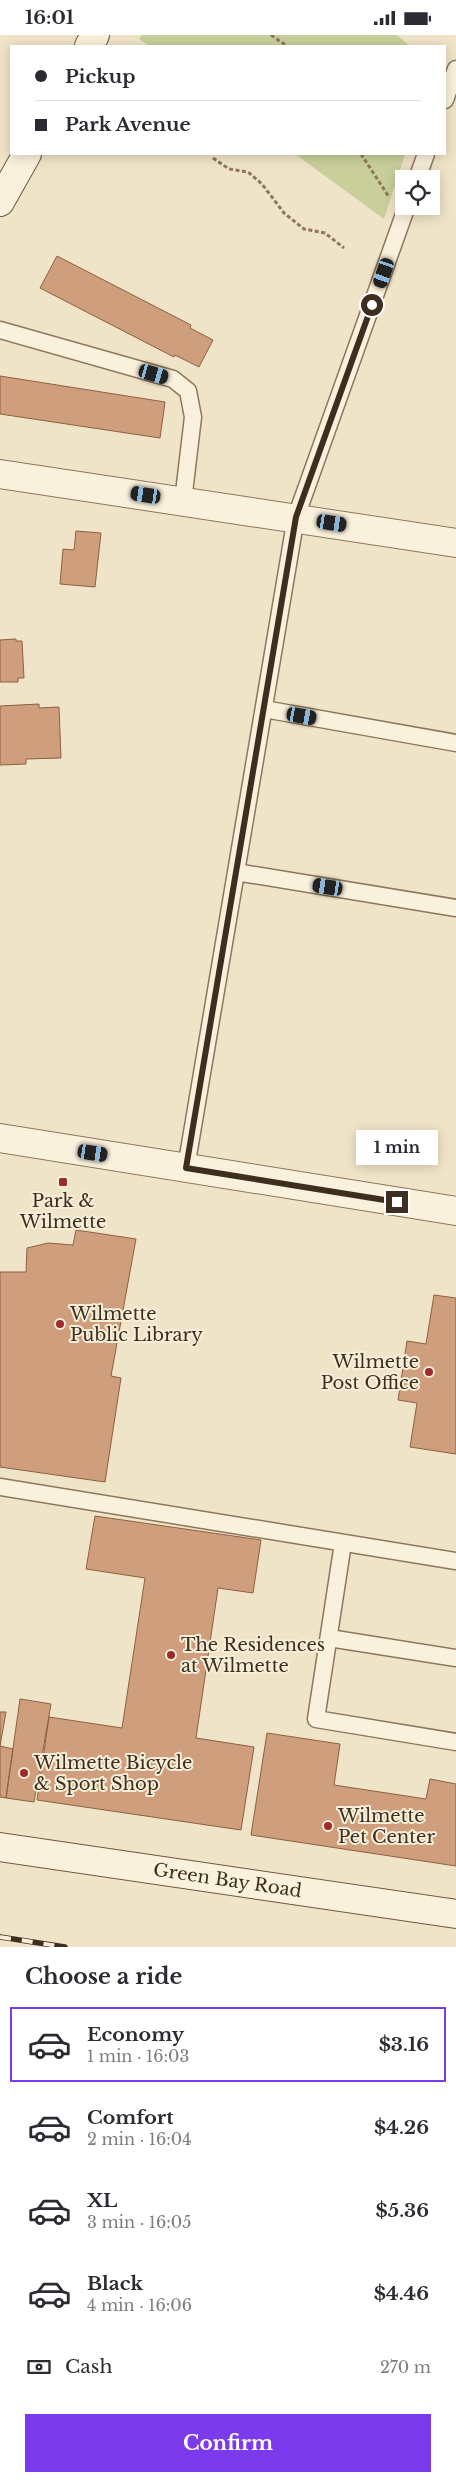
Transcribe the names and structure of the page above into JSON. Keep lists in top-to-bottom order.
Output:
{
  "streets": {
    "street": ["Green Bay Road"]
  },
  "places": {
    "transit": ["Park & Wilmette"],
    "other": [
      "Wilmette Public Library",
      "Wilmette Post Office",
      "The Residences at Wilmette",
      "Wilmette Bicycle & Sport Shop",
      "Wilmette Pet Center"
    ]
  },
  "page": {
    "status": "16:01",
    "banner": ["Pickup", "Park Avenue"],
    "bubble": "1 min",
    "heading": "Choose a ride",
    "list": [
      {
        "name": "Economy",
        "note": "1 min · 16:03",
        "value": "$3.16"
      },
      {
        "name": "Comfort",
        "note": "2 min · 16:04",
        "value": "$4.26"
      },
      {
        "name": "XL",
        "note": "3 min · 16:05",
        "value": "$5.36"
      },
      {
        "name": "Black",
        "note": "4 min · 16:06",
        "value": "$4.46"
      }
    ],
    "pay": ["Cash", "270 m"],
    "buttons": "Confirm"
  }
}
